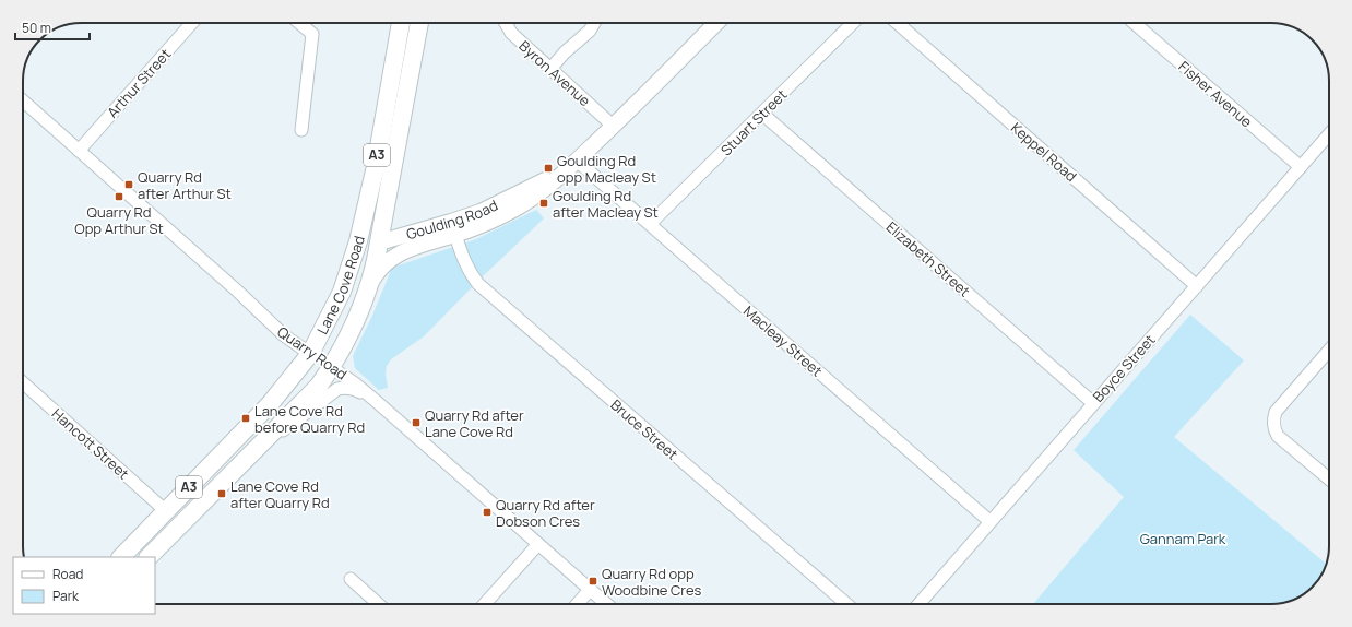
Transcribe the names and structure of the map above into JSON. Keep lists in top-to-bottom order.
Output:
{
  "streets": {
    "highway": [
      "A3",
      "Goulding Road",
      "Lane Cove Road",
      "Quarry Road"
    ],
    "street": [
      "Byron Avenue",
      "Arthur Street",
      "Fisher Avenue",
      "Stuart Street",
      "Keppel Road",
      "Elizabeth Street",
      "Macleay Street",
      "Boyce Street",
      "Bruce Street",
      "Hancott Street"
    ]
  },
  "crossings": [
    ["Byron Avenue", "Goulding Road"],
    ["Arthur Street", "Quarry Road"],
    ["Fisher Avenue", "Boyce Street"],
    ["Stuart Street", "Elizabeth Street"],
    ["Stuart Street", "Macleay Street"],
    ["Keppel Road", "Boyce Street"],
    ["Goulding Road", "Lane Cove Road"],
    ["Goulding Road", "Macleay Street"],
    ["Goulding Road", "Bruce Street"],
    ["Elizabeth Street", "Boyce Street"],
    ["Lane Cove Road", "Quarry Road"],
    ["Lane Cove Road", "Hancott Street"],
    ["Macleay Street", "Boyce Street"]
  ],
  "parks": ["Gannam Park"],
  "places": {
    "transit": [
      "Goulding Rd opp Macleay St",
      "Quarry Rd after Arthur St",
      "Quarry Rd Opp Arthur St",
      "Goulding Rd after Macleay St",
      "Lane Cove Rd before Quarry Rd",
      "Quarry Rd after Lane Cove Rd",
      "Lane Cove Rd after Quarry Rd",
      "Quarry Rd after Dobson Cres",
      "Quarry Rd opp Woodbine Cres"
    ]
  },
  "legend": ["Road", "Park"],
  "scale_bar": "50 m"
}
